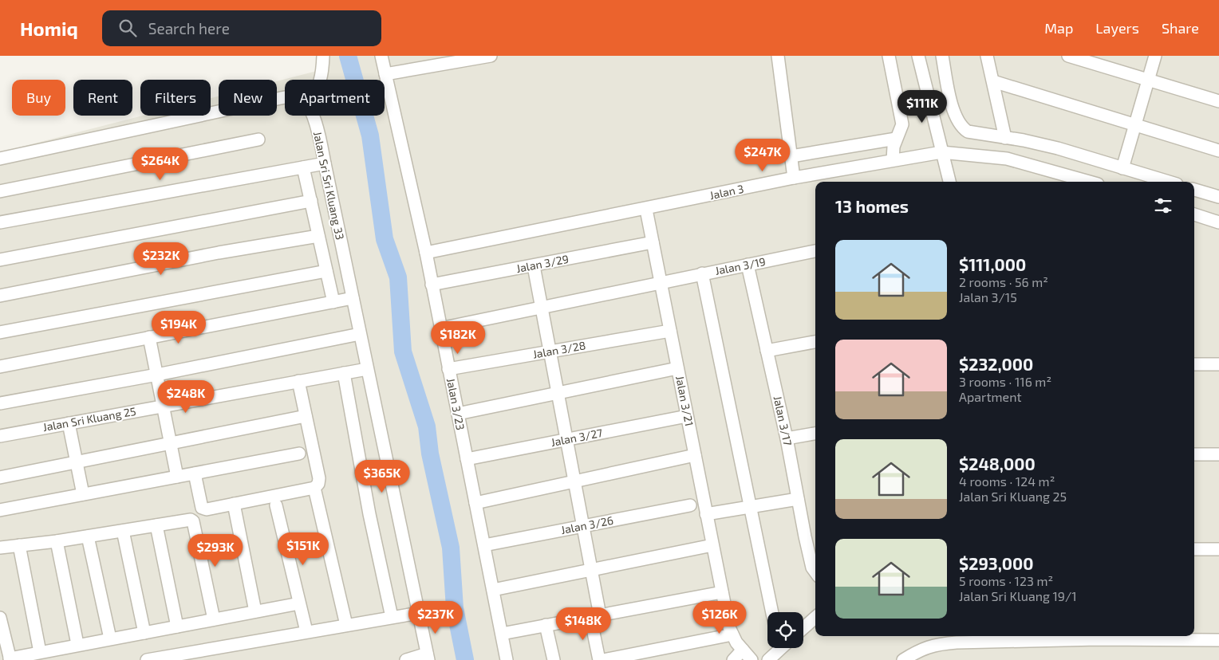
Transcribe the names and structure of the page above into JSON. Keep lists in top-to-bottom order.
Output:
{
  "streets": {
    "street": [
      "Jalan Sri Sri Kluang 33",
      "Jalan 3",
      "Jalan 3/29",
      "Jalan 3/19",
      "Jalan 3/28",
      "Jalan 3/21",
      "Jalan 3/23",
      "Jalan Sri Kluang 25",
      "Jalan 3/17",
      "Jalan 3/27",
      "Jalan 3/26"
    ]
  },
  "crossings": [
    ["Jalan Sri Sri Kluang 33", "Jalan Sri Kluang 25"],
    ["Jalan 3", "Jalan 3/21"],
    ["Jalan 3", "Jalan 3/23"],
    ["Jalan 3/29", "Jalan 3/21"],
    ["Jalan 3/29", "Jalan 3/23"],
    ["Jalan 3/19", "Jalan 3/21"],
    ["Jalan 3/19", "Jalan 3/23"],
    ["Jalan 3/19", "Jalan 3/17"],
    ["Jalan 3/28", "Jalan 3/21"],
    ["Jalan 3/28", "Jalan 3/23"],
    ["Jalan 3/21", "Jalan 3/27"],
    ["Jalan 3/23", "Jalan 3/27"],
    ["Jalan 3/23", "Jalan 3/26"]
  ],
  "page": {
    "header": "Homiq",
    "search": "Search here",
    "nav": ["Map", "Layers", "Share"],
    "chip": [
      "Buy",
      "Rent",
      "Filters",
      "New",
      "Apartment"
    ],
    "price": [
      "$111K",
      "$247K",
      "$264K",
      "$232K",
      "$194K",
      "$182K",
      "$248K",
      "$365K",
      "$151K",
      "$293K",
      "$237K",
      "$126K",
      "$148K"
    ],
    "heading": "13 homes",
    "list": [
      {
        "name": "$111,000",
        "note": "2 rooms · 56 m² · Jalan 3/15"
      },
      {
        "name": "$232,000",
        "note": "3 rooms · 116 m² · Apartment"
      },
      {
        "name": "$248,000",
        "note": "4 rooms · 124 m² · Jalan Sri Kluang 25"
      },
      {
        "name": "$293,000",
        "note": "5 rooms · 123 m² · Jalan Sri Kluang 19/1"
      }
    ]
  }
}
